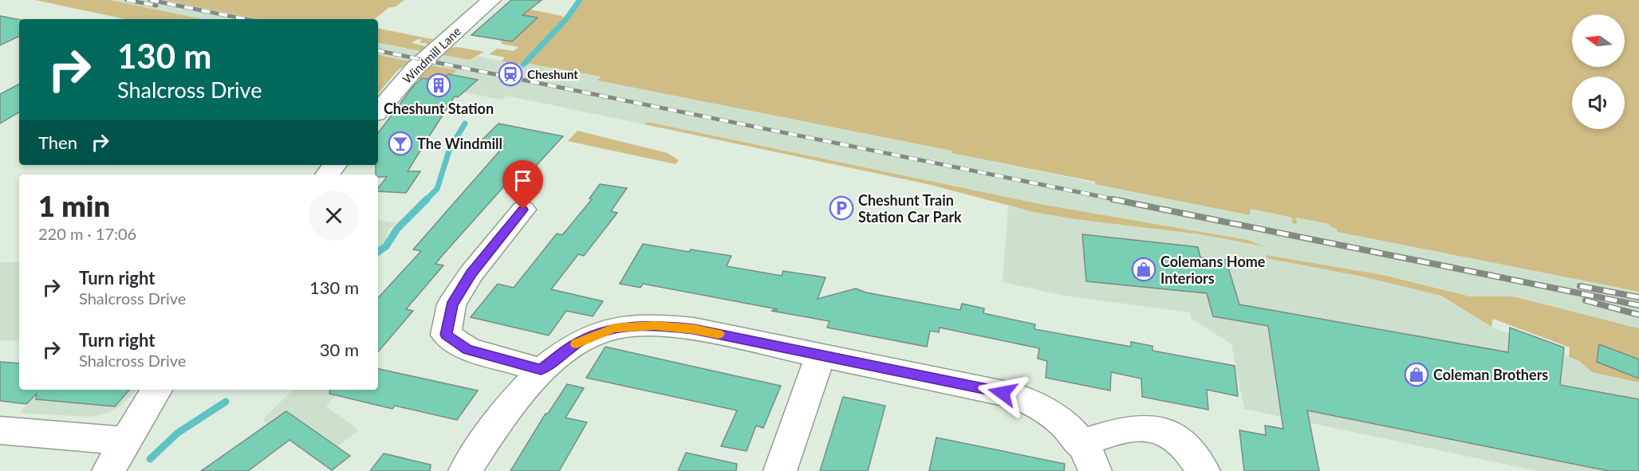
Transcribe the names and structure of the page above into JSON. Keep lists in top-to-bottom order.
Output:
{
  "streets": {
    "street": ["Windmill Lane"]
  },
  "places": {
    "station": ["Cheshunt"],
    "building": ["Cheshunt Station"],
    "bar": ["The Windmill"],
    "parking": ["Cheshunt Train Station Car Park"],
    "shop": ["Colemans Home Interiors", "Coleman Brothers"]
  },
  "north": "left",
  "page": {
    "turn": ["130 m", "Shalcross Drive"],
    "then": "Then",
    "heading": ["1 min", "220 m · 17:06"],
    "list": [
      {
        "name": "Turn right",
        "note": "Shalcross Drive",
        "value": "130 m"
      },
      {
        "name": "Turn right",
        "note": "Shalcross Drive",
        "value": "30 m"
      }
    ]
  }
}
